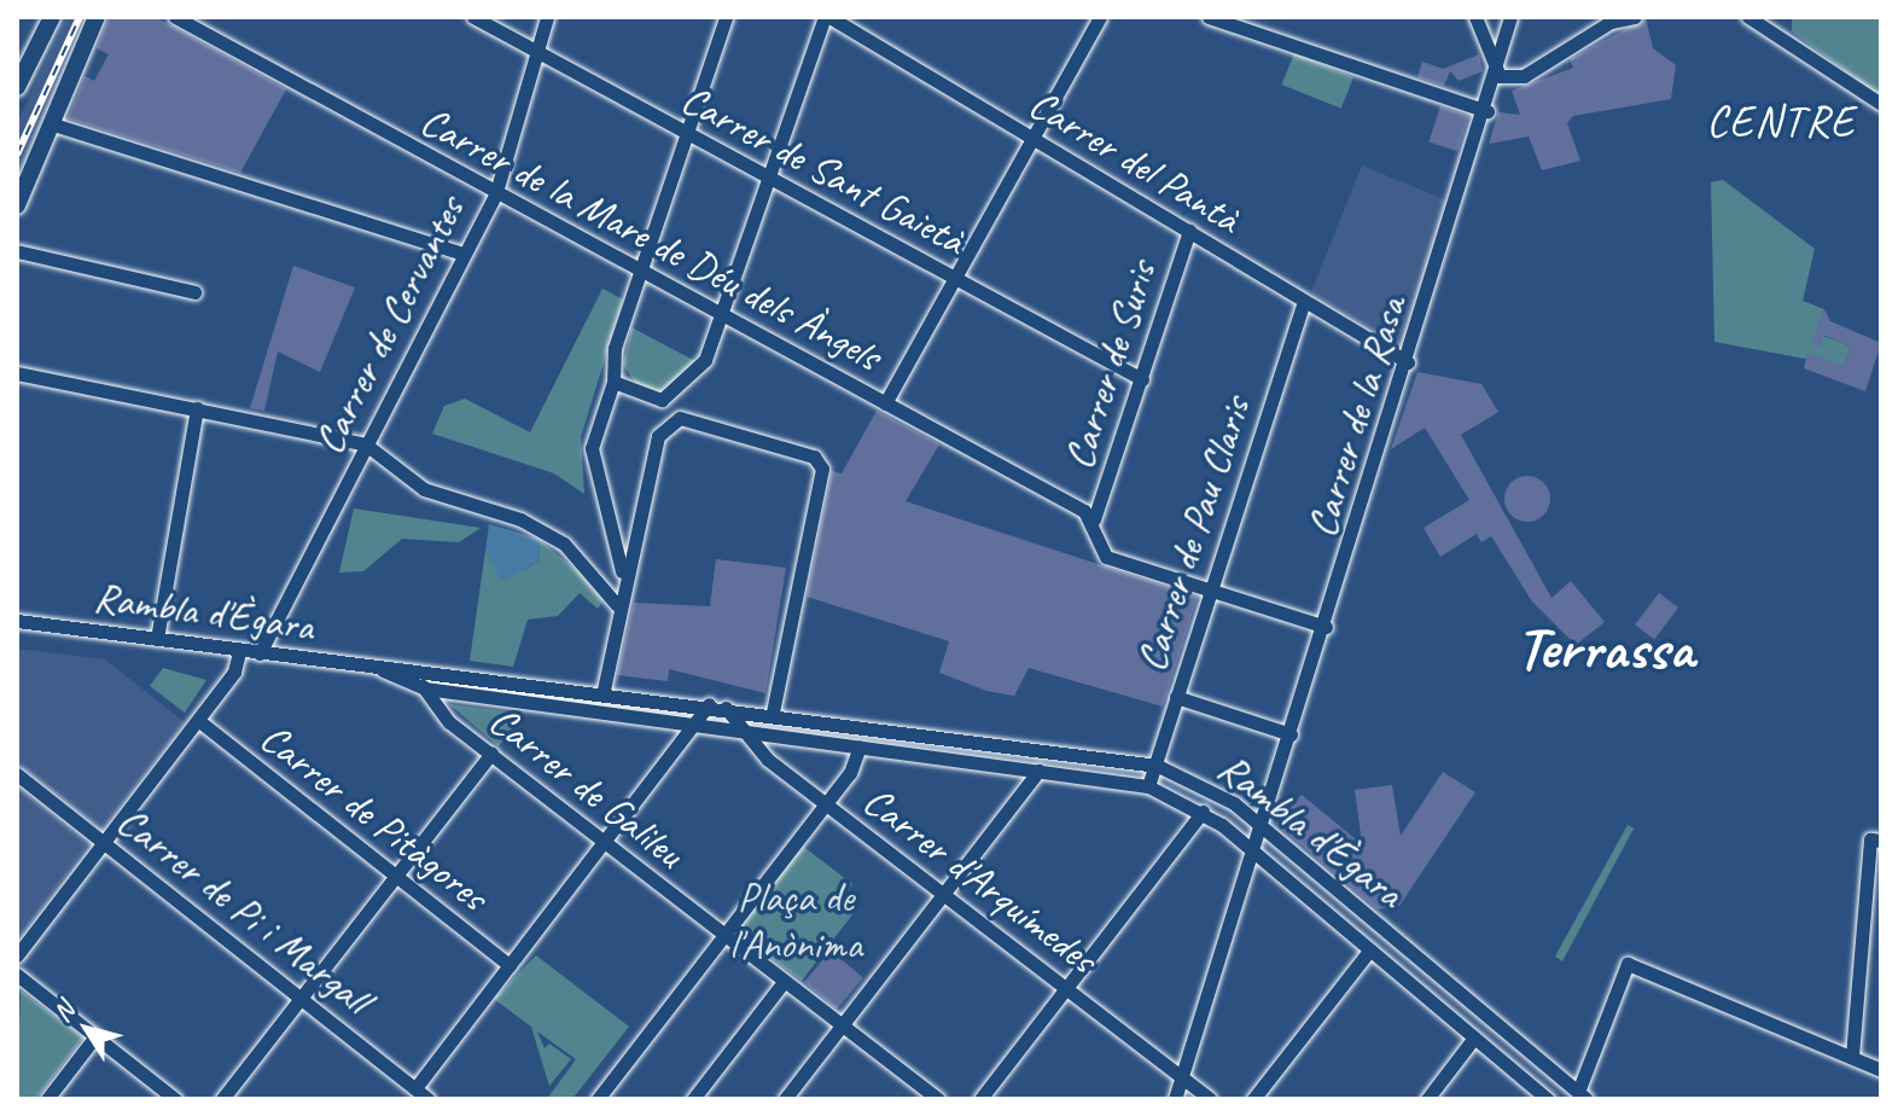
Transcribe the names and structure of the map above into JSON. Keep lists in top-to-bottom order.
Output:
{
  "streets": {
    "street": [
      "Carrer del Pantà",
      "Carrer de Sant Gaietà",
      "Carrer de la Mare de Déu dels Àngels",
      "Carrer de Cervantes",
      "Carrer de Suris",
      "Carrer de la Rasa",
      "Carrer de Pau Claris",
      "Rambla d'Ègara",
      "Carrer de Galileu",
      "Carrer de Pitàgores",
      "Carrer d'Arquímedes",
      "Carrer de Pi i Margall"
    ]
  },
  "crossings": [
    ["Carrer del Pantà", "Carrer de Suris"],
    ["Carrer del Pantà", "Carrer de la Rasa"],
    ["Carrer del Pantà", "Carrer de Pau Claris"],
    ["Carrer de Sant Gaietà", "Carrer de Cervantes"],
    ["Carrer de Sant Gaietà", "Carrer de Suris"],
    ["Carrer de la Mare de Déu dels Àngels", "Carrer de Cervantes"],
    ["Carrer de la Mare de Déu dels Àngels", "Carrer de Suris"],
    ["Carrer de Cervantes", "Rambla d'Ègara"],
    ["Carrer de la Rasa", "Rambla d'Ègara"],
    ["Carrer de Pau Claris", "Rambla d'Ègara"],
    ["Rambla d'Ègara", "Carrer de Galileu"],
    ["Rambla d'Ègara", "Carrer d'Arquímedes"]
  ],
  "districts": ["CENTRE", "Terrassa"],
  "parks": ["Plaça de l'Anònima"],
  "north": "top left"
}
